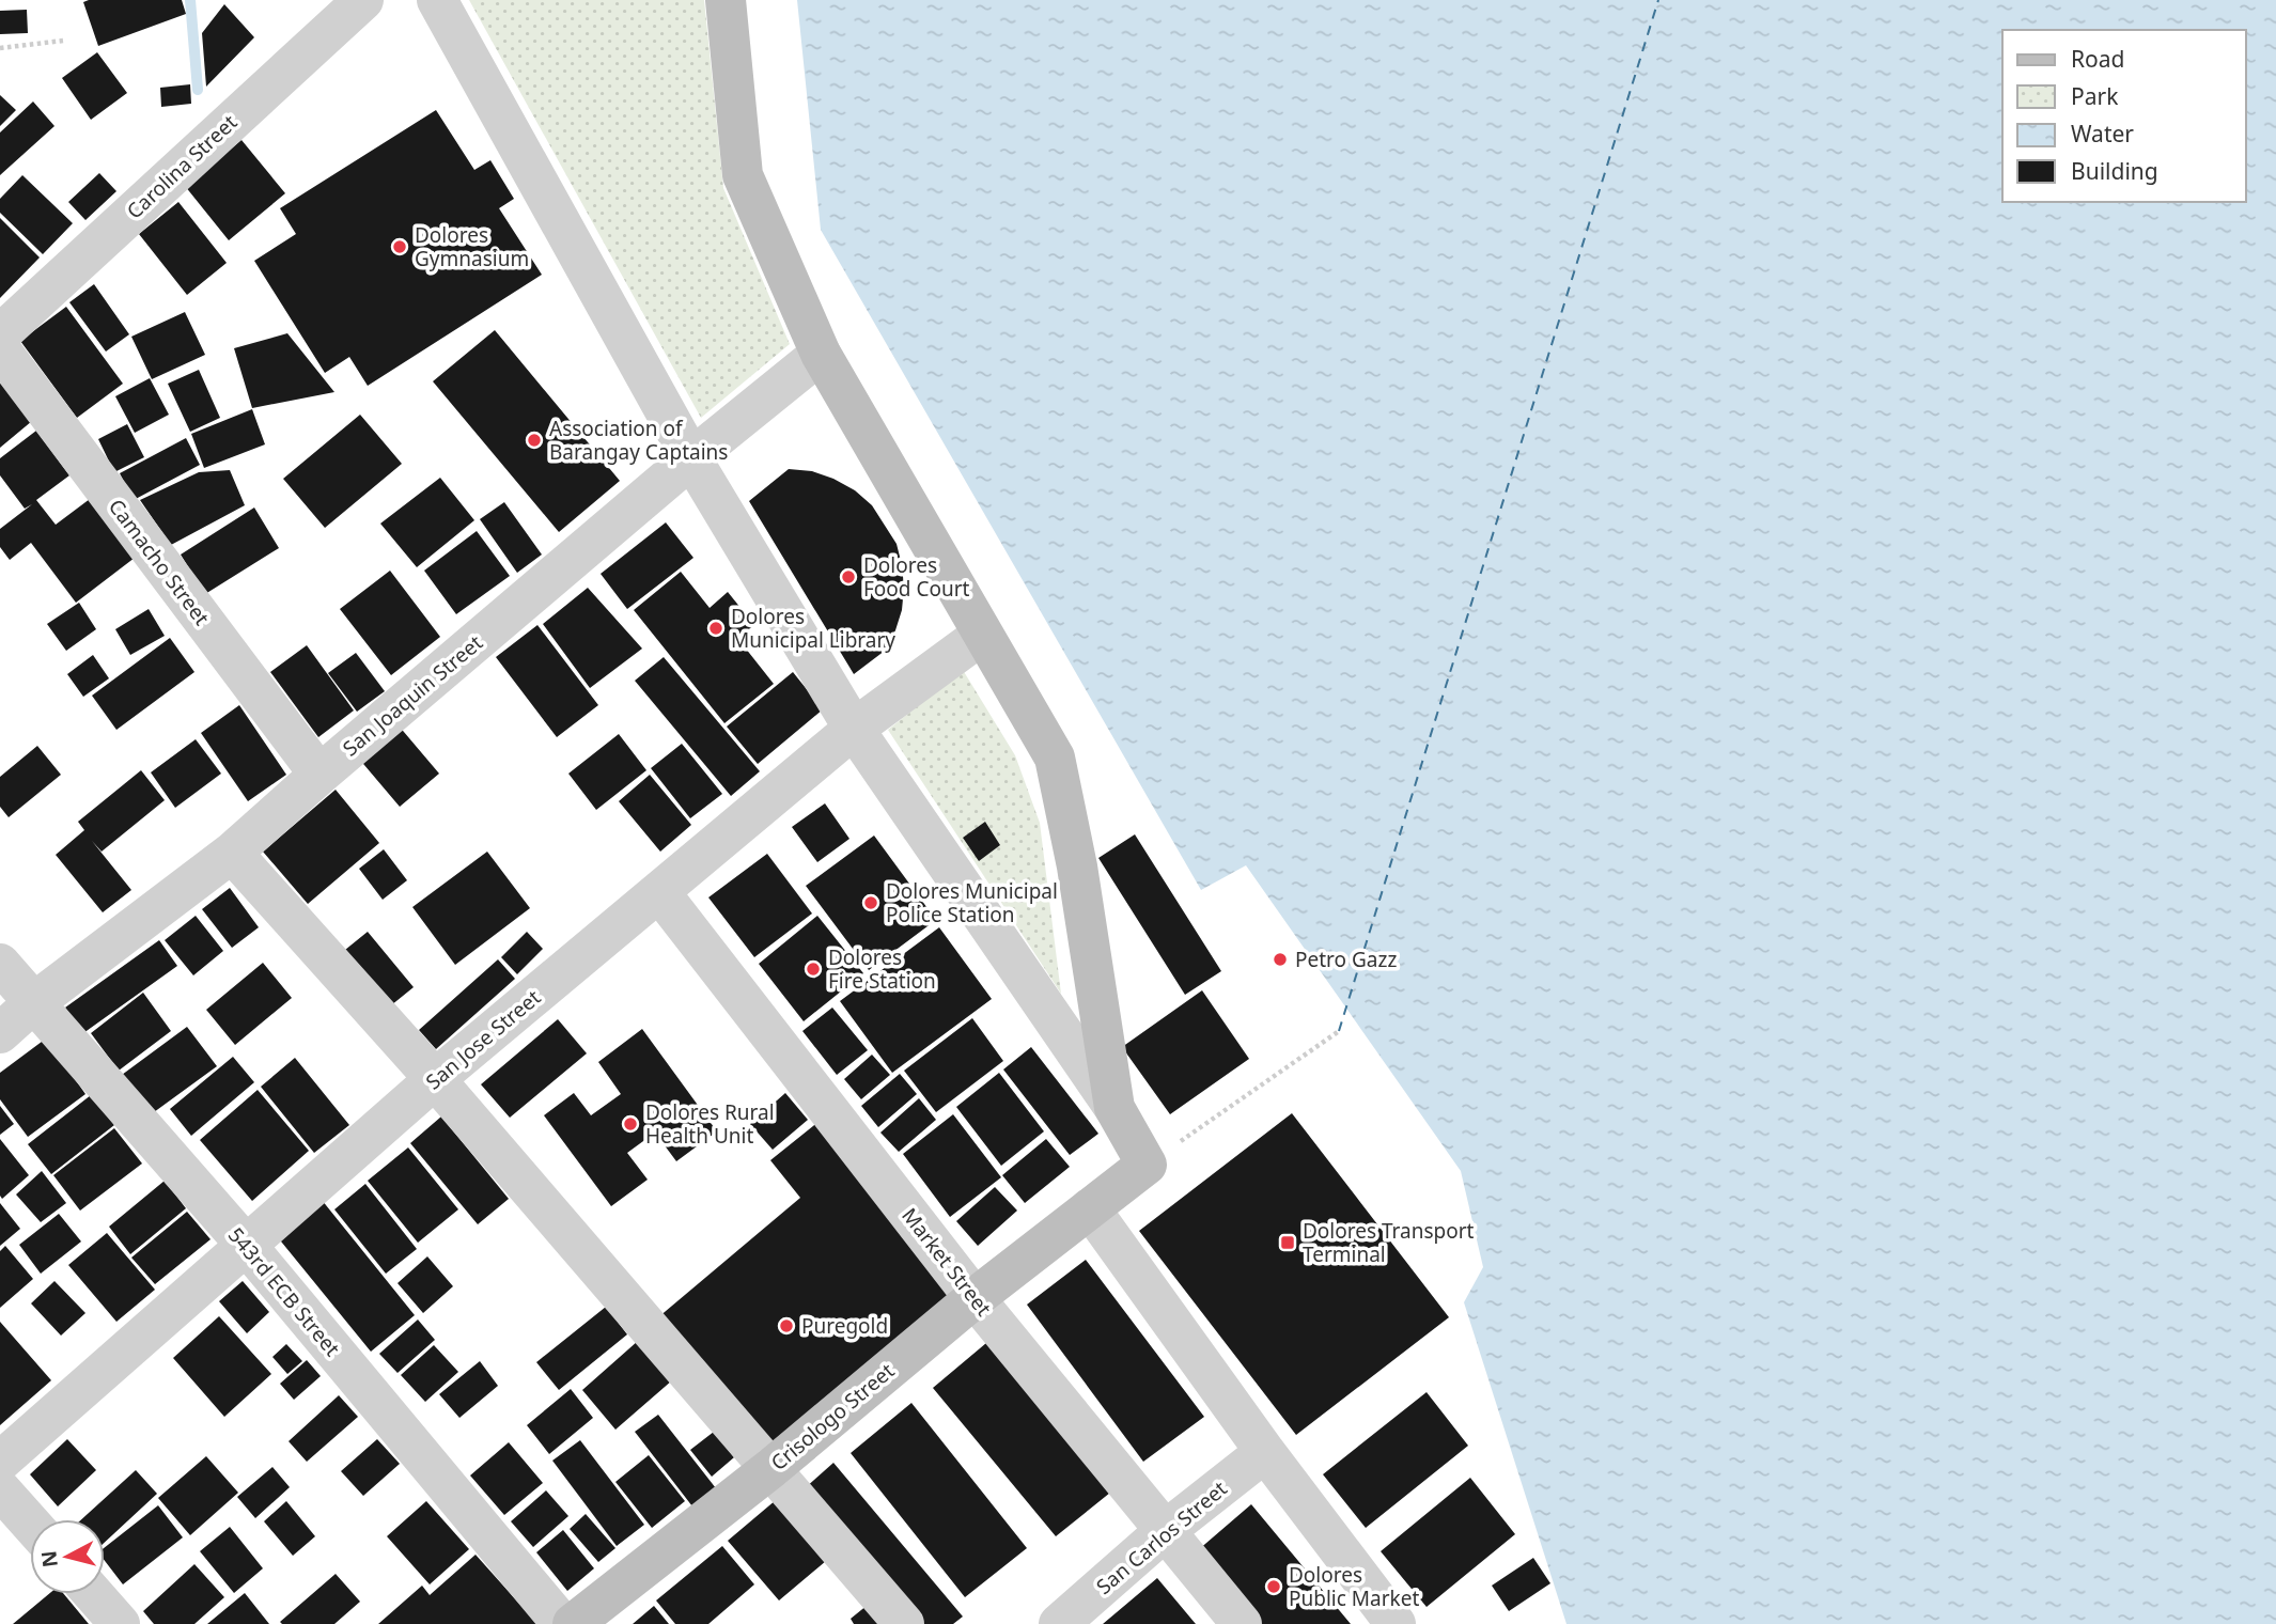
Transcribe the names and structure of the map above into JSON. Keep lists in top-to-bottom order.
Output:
{
  "streets": {
    "street": [
      "Carolina Street",
      "Camacho Street",
      "San Joaquin Street",
      "San Jose Street",
      "Market Street",
      "543rd ECB Street",
      "Crisologo Street",
      "San Carlos Street"
    ]
  },
  "crossings": [
    ["Camacho Street", "San Joaquin Street"],
    ["San Joaquin Street", "543rd ECB Street"],
    ["San Jose Street", "Market Street"],
    ["San Jose Street", "543rd ECB Street"],
    ["Market Street", "Crisologo Street"],
    ["Market Street", "San Carlos Street"]
  ],
  "places": {
    "other": [
      "Dolores Gymnasium",
      "Association of Barangay Captains",
      "Dolores Food Court",
      "Dolores Municipal Library",
      "Dolores Municipal Police Station",
      "Petro Gazz",
      "Dolores Fire Station",
      "Dolores Rural Health Unit",
      "Puregold",
      "Dolores Public Market"
    ],
    "transit": ["Dolores Transport Terminal"]
  },
  "legend": [
    "Road",
    "Park",
    "Water",
    "Building"
  ],
  "north": "left"
}
